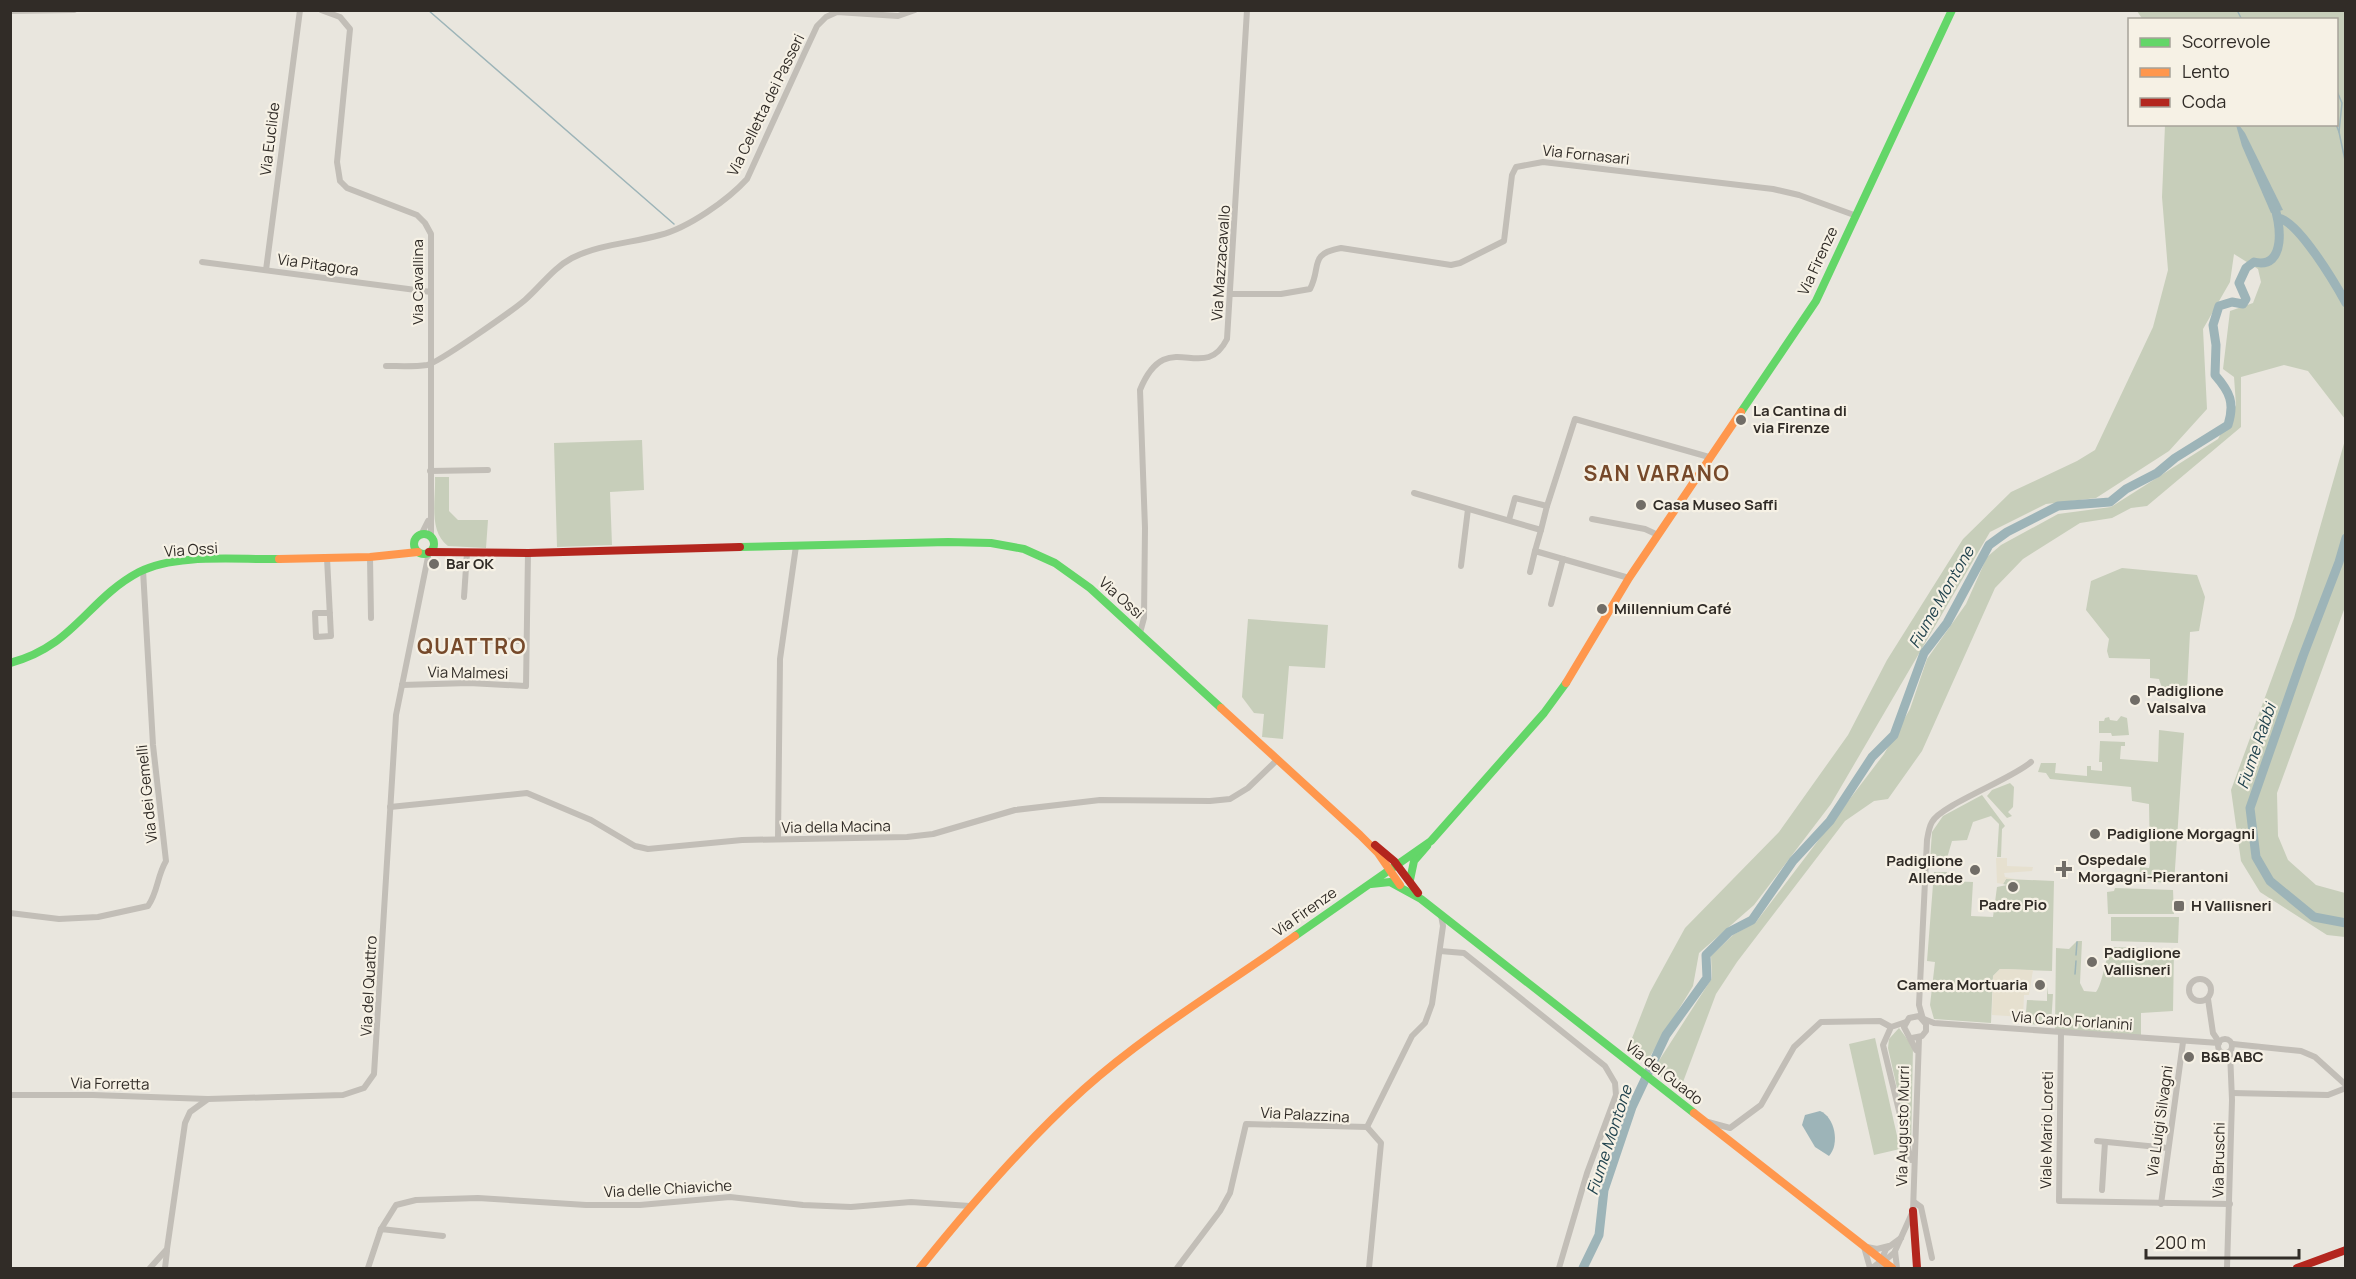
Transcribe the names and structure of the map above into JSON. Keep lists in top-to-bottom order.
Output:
{
  "streets": {
    "street": [
      "Via Celletta dei Passeri",
      "Via Euclide",
      "Via Fornasari",
      "Via Firenze",
      "Via Mazzacavallo",
      "Via Pitagora",
      "Via Cavallina",
      "Via Ossi",
      "Via Malmesi",
      "Via dei Gemelli",
      "Via della Macina",
      "Via del Quattro",
      "Via Carlo Forlanini",
      "Via del Guado",
      "Via Forretta",
      "Via Palazzina",
      "Via Luigi Silvagni",
      "Via Augusto Murri",
      "Viale Mario Loreti",
      "Via Bruschi",
      "Via delle Chiaviche"
    ]
  },
  "crossings": [
    ["Via Celletta dei Passeri", "Via Cavallina"],
    ["Via Euclide", "Via Pitagora"],
    ["Via Fornasari", "Via Firenze"],
    ["Via Fornasari", "Via Mazzacavallo"],
    ["Via Firenze", "Via Ossi"],
    ["Via Firenze", "Via del Guado"],
    ["Via Firenze", "Via delle Chiaviche"],
    ["Via Mazzacavallo", "Via Ossi"],
    ["Via Pitagora", "Via Cavallina"],
    ["Via Ossi", "Via Malmesi"],
    ["Via Ossi", "Via dei Gemelli"],
    ["Via Ossi", "Via della Macina"],
    ["Via Ossi", "Via del Quattro"],
    ["Via Ossi", "Via del Guado"],
    ["Via Malmesi", "Via del Quattro"],
    ["Via della Macina", "Via del Quattro"],
    ["Via del Quattro", "Via Forretta"],
    ["Via Carlo Forlanini", "Via Luigi Silvagni"],
    ["Via Carlo Forlanini", "Viale Mario Loreti"],
    ["Via Carlo Forlanini", "Via Bruschi"],
    ["Via del Guado", "Via Palazzina"],
    ["Via del Guado", "Via Augusto Murri"],
    ["Via Luigi Silvagni", "Viale Mario Loreti"],
    ["Viale Mario Loreti", "Via Bruschi"]
  ],
  "districts": ["SAN VARANO", "QUATTRO"],
  "water": ["Fiume Montone", "Fiume Rabbi"],
  "places": {
    "other": [
      "La Cantina di via Firenze",
      "Casa Museo Saffi",
      "Bar OK",
      "Millennium Café",
      "Padiglione Valsalva",
      "Padiglione Morgagni",
      "Padiglione Allende",
      "Padre Pio",
      "Padiglione Vallisneri",
      "Camera Mortuaria",
      "B&B ABC"
    ],
    "health": ["Ospedale Morgagni-Pierantoni"],
    "transit": ["H Vallisneri"]
  },
  "legend": ["Scorrevole", "Lento", "Coda"],
  "scale_bar": "200 m"
}
